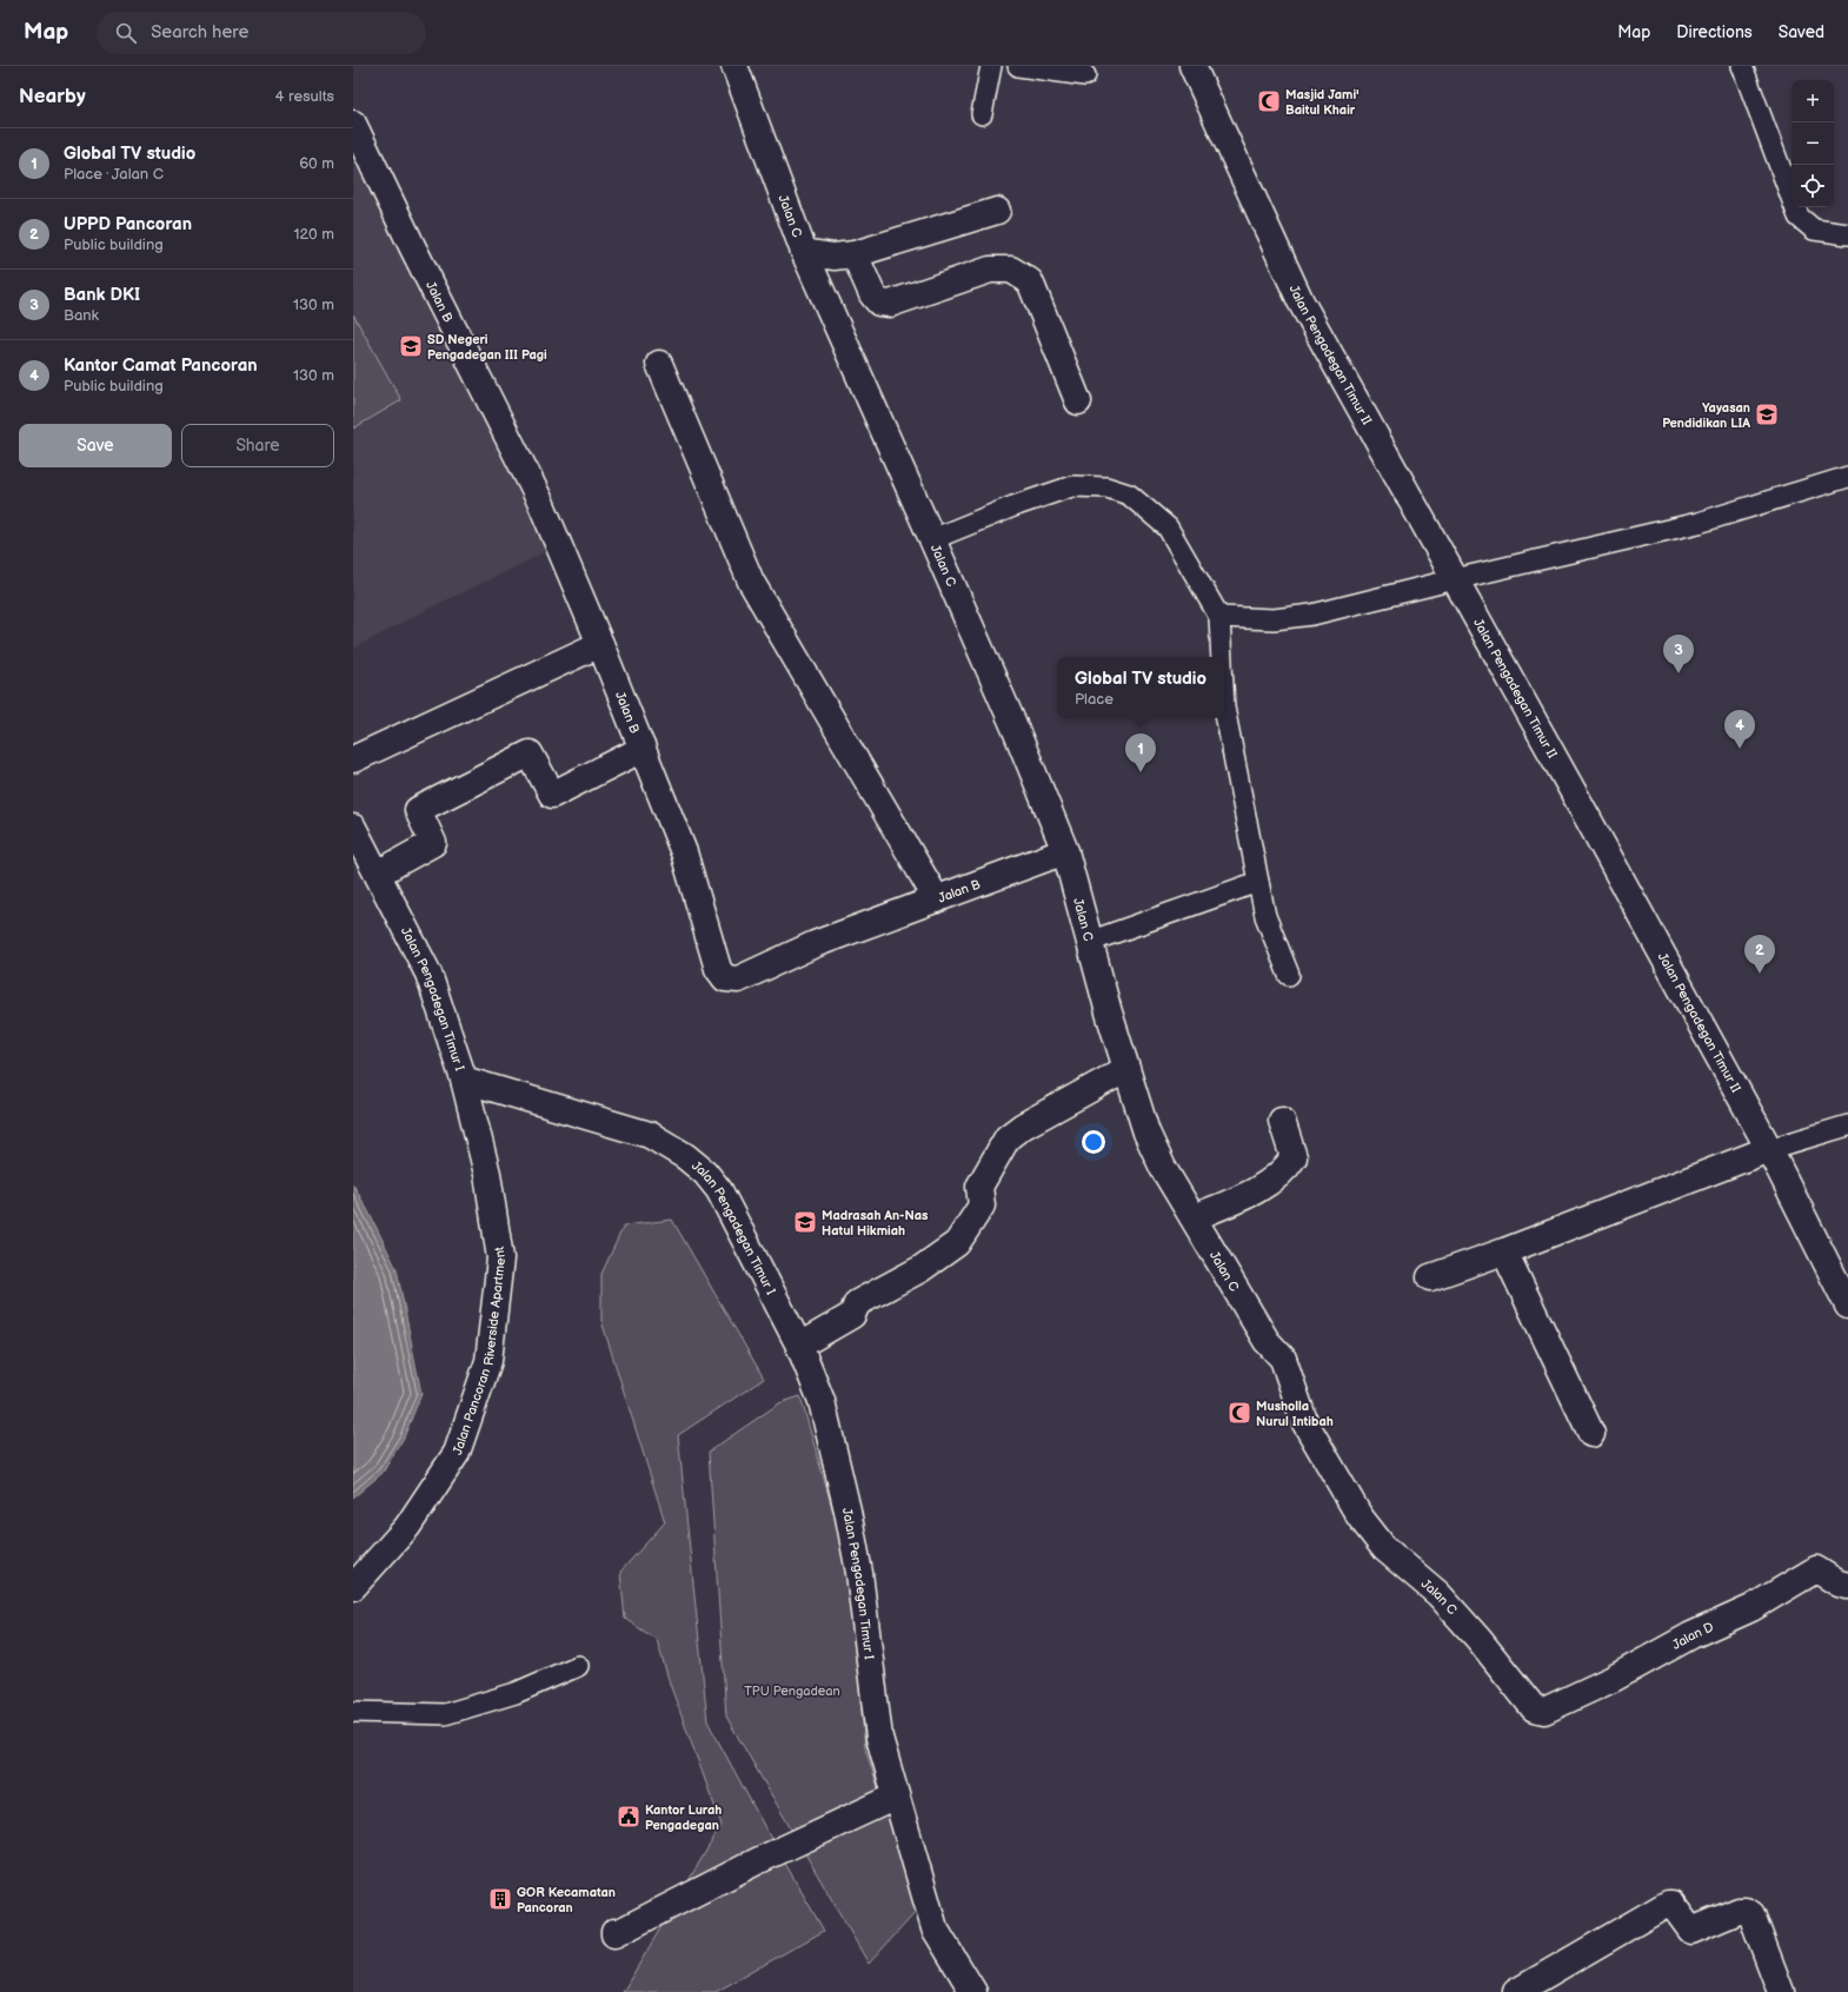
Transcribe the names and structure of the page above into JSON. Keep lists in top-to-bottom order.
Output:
{
  "streets": {
    "street": [
      "Jalan C",
      "Jalan B",
      "Jalan Pengadegan Timur II",
      "Jalan Pengadegan Timur I",
      "Jalan Pancoran Riverside Apartment",
      "Jalan D"
    ]
  },
  "crossings": [
    ["Jalan C", "Jalan B"],
    ["Jalan C", "Jalan D"],
    ["Jalan Pengadegan Timur I", "Jalan Pancoran Riverside Apartment"]
  ],
  "parks": ["TPU Pengadean"],
  "places": {
    "mosque": ["Masjid Jami' Baitul Khair", "Musholla Nurul Intibah"],
    "school or university": ["SD Negeri Pengadegan III Pagi", "Yayasan Pendidikan LIA", "Madrasah An-Nas Hatul Hikmiah"],
    "public building": ["Kantor Lurah Pengadegan"],
    "building": ["GOR Kecamatan Pancoran"]
  },
  "page": {
    "header": "Map",
    "search": "Search here",
    "nav": ["Map", "Directions", "Saved"],
    "heading": ["Nearby", "4 results"],
    "map_buttons": ["+", "−"],
    "list": [
      {
        "mark": "1",
        "name": "Global TV studio",
        "note": "Place · Jalan C",
        "value": "60 m"
      },
      {
        "mark": "2",
        "name": "UPPD Pancoran",
        "note": "Public building",
        "value": "120 m"
      },
      {
        "mark": "3",
        "name": "Bank DKI",
        "note": "Bank",
        "value": "130 m"
      },
      {
        "mark": "4",
        "name": "Kantor Camat Pancoran",
        "note": "Public building",
        "value": "130 m"
      }
    ],
    "buttons": ["Save", "Share"],
    "pins": [
      "3",
      "4",
      "1",
      "2"
    ],
    "popup": ["Global TV studio", "Place"]
  }
}
